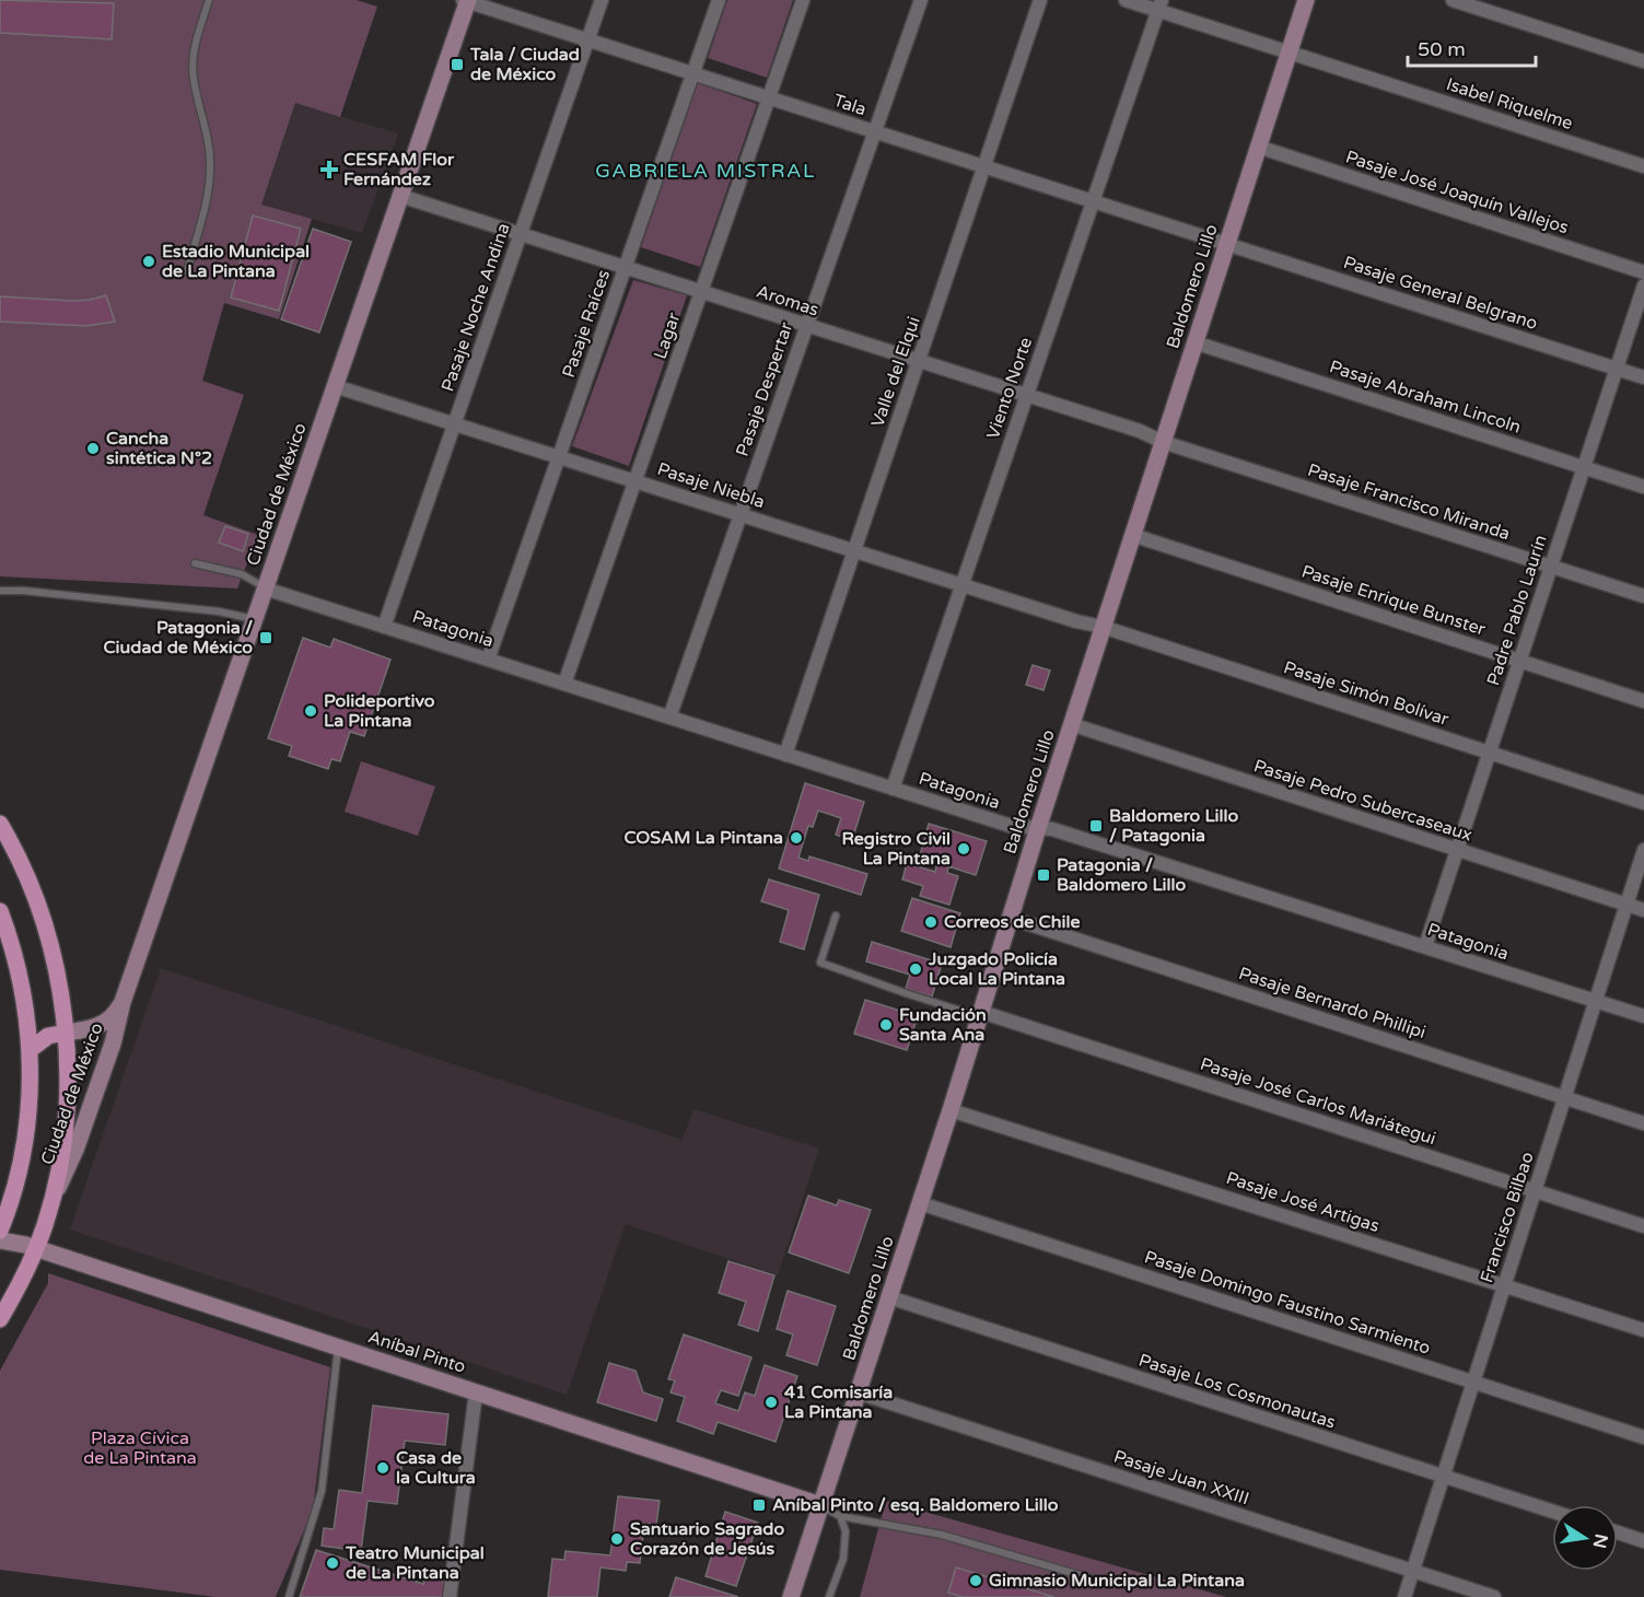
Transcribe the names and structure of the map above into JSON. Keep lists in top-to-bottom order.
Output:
{
  "streets": {
    "street": [
      "Isabel Riquelme",
      "Tala",
      "Pasaje José Joaquín Vallejos",
      "Baldomero Lillo",
      "Pasaje General Belgrano",
      "Aromas",
      "Pasaje Noche Andina",
      "Pasaje Raíces",
      "Lagar",
      "Valle del Elqui",
      "Viento Norte",
      "Pasaje Despertar",
      "Pasaje Abraham Lincoln",
      "Pasaje Niebla",
      "Ciudad de México",
      "Pasaje Francisco Miranda",
      "Pasaje Enrique Bunster",
      "Padre Pablo Laurín",
      "Patagonia",
      "Pasaje Simón Bolívar",
      "Pasaje Pedro Subercaseaux",
      "Pasaje Bernardo Phillipi",
      "Pasaje José Carlos Mariátegui",
      "Pasaje José Artigas",
      "Francisco Bilbao",
      "Pasaje Domingo Faustino Sarmiento",
      "Aníbal Pinto",
      "Pasaje Los Cosmonautas",
      "Pasaje Juan XXIII"
    ]
  },
  "crossings": [
    ["Isabel Riquelme", "Baldomero Lillo"],
    ["Isabel Riquelme", "Viento Norte"],
    ["Tala", "Baldomero Lillo"],
    ["Tala", "Pasaje General Belgrano"],
    ["Tala", "Pasaje Noche Andina"],
    ["Tala", "Pasaje Raíces"],
    ["Tala", "Lagar"],
    ["Tala", "Valle del Elqui"],
    ["Tala", "Viento Norte"],
    ["Tala", "Pasaje Despertar"],
    ["Tala", "Ciudad de México"],
    ["Pasaje José Joaquín Vallejos", "Baldomero Lillo"],
    ["Baldomero Lillo", "Pasaje General Belgrano"],
    ["Baldomero Lillo", "Aromas"],
    ["Baldomero Lillo", "Pasaje Abraham Lincoln"],
    ["Baldomero Lillo", "Pasaje Francisco Miranda"],
    ["Baldomero Lillo", "Pasaje Enrique Bunster"],
    ["Baldomero Lillo", "Patagonia"],
    ["Baldomero Lillo", "Pasaje Simón Bolívar"],
    ["Baldomero Lillo", "Pasaje Pedro Subercaseaux"],
    ["Baldomero Lillo", "Pasaje Bernardo Phillipi"],
    ["Baldomero Lillo", "Pasaje José Carlos Mariátegui"],
    ["Baldomero Lillo", "Pasaje José Artigas"],
    ["Baldomero Lillo", "Pasaje Domingo Faustino Sarmiento"],
    ["Baldomero Lillo", "Aníbal Pinto"],
    ["Baldomero Lillo", "Pasaje Los Cosmonautas"],
    ["Baldomero Lillo", "Pasaje Juan XXIII"],
    ["Pasaje General Belgrano", "Padre Pablo Laurín"],
    ["Aromas", "Pasaje Noche Andina"],
    ["Aromas", "Pasaje Raíces"],
    ["Aromas", "Lagar"],
    ["Aromas", "Valle del Elqui"],
    ["Aromas", "Viento Norte"],
    ["Aromas", "Pasaje Despertar"],
    ["Aromas", "Ciudad de México"],
    ["Aromas", "Pasaje Francisco Miranda"],
    ["Pasaje Noche Andina", "Pasaje Niebla"],
    ["Pasaje Noche Andina", "Patagonia"],
    ["Pasaje Raíces", "Pasaje Niebla"],
    ["Pasaje Raíces", "Patagonia"],
    ["Lagar", "Pasaje Niebla"],
    ["Lagar", "Patagonia"],
    ["Valle del Elqui", "Pasaje Niebla"],
    ["Valle del Elqui", "Patagonia"],
    ["Viento Norte", "Pasaje Niebla"],
    ["Viento Norte", "Patagonia"],
    ["Pasaje Despertar", "Pasaje Niebla"],
    ["Pasaje Despertar", "Patagonia"],
    ["Pasaje Abraham Lincoln", "Padre Pablo Laurín"],
    ["Pasaje Niebla", "Ciudad de México"],
    ["Pasaje Niebla", "Pasaje Simón Bolívar"],
    ["Ciudad de México", "Patagonia"],
    ["Pasaje Francisco Miranda", "Padre Pablo Laurín"],
    ["Pasaje Enrique Bunster", "Padre Pablo Laurín"],
    ["Padre Pablo Laurín", "Patagonia"],
    ["Padre Pablo Laurín", "Pasaje Simón Bolívar"],
    ["Padre Pablo Laurín", "Pasaje Pedro Subercaseaux"],
    ["Patagonia", "Francisco Bilbao"],
    ["Pasaje Pedro Subercaseaux", "Francisco Bilbao"],
    ["Pasaje Bernardo Phillipi", "Francisco Bilbao"],
    ["Pasaje José Carlos Mariátegui", "Francisco Bilbao"],
    ["Pasaje José Artigas", "Francisco Bilbao"],
    ["Francisco Bilbao", "Pasaje Domingo Faustino Sarmiento"],
    ["Francisco Bilbao", "Pasaje Los Cosmonautas"],
    ["Francisco Bilbao", "Pasaje Juan XXIII"]
  ],
  "districts": ["GABRIELA MISTRAL"],
  "parks": ["Plaza Cívica de La Pintana"],
  "places": {
    "transit": [
      "Tala / Ciudad de México",
      "Patagonia / Ciudad de México",
      "Baldomero Lillo / Patagonia",
      "Patagonia / Baldomero Lillo",
      "Aníbal Pinto / esq. Baldomero Lillo"
    ],
    "health": ["CESFAM Flor Fernández"],
    "other": [
      "Estadio Municipal de La Pintana",
      "Cancha sintética N°2",
      "Polideportivo La Pintana",
      "COSAM La Pintana",
      "Registro Civil La Pintana",
      "Correos de Chile",
      "Juzgado Policía Local La Pintana",
      "Fundación Santa Ana",
      "41 Comisaría La Pintana",
      "Casa de la Cultura",
      "Santuario Sagrado Corazón de Jesús",
      "Teatro Municipal de La Pintana",
      "Gimnasio Municipal La Pintana"
    ]
  },
  "scale_bar": "50 m",
  "north": "right"
}
